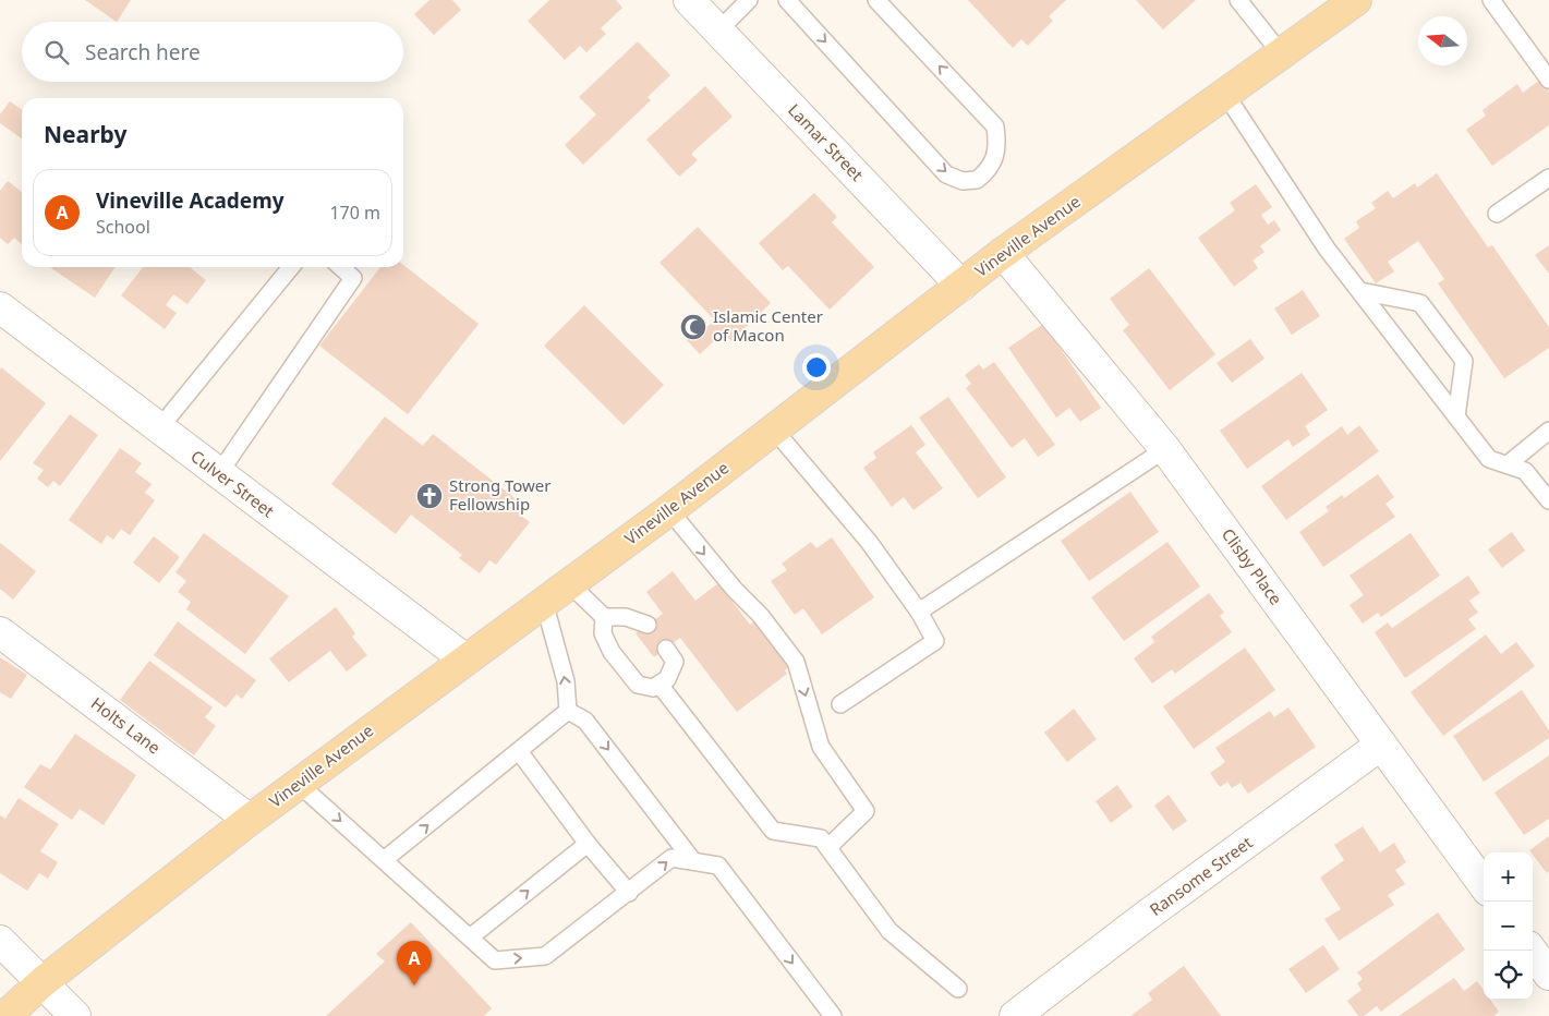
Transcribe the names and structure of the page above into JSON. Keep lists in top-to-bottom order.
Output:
{
  "streets": {
    "main road": ["Vineville Avenue"],
    "street": [
      "Lamar Street",
      "Culver Street",
      "Clisby Place",
      "Holts Lane",
      "Ransome Street"
    ]
  },
  "crossings": [
    ["Lamar Street", "Vineville Avenue"],
    ["Vineville Avenue", "Culver Street"],
    ["Vineville Avenue", "Clisby Place"],
    ["Vineville Avenue", "Holts Lane"],
    ["Clisby Place", "Ransome Street"]
  ],
  "places": {
    "mosque": ["Islamic Center of Macon"],
    "church": ["Strong Tower Fellowship"]
  },
  "north": "left",
  "page": {
    "search": "Search here",
    "heading": "Nearby",
    "list": [
      {
        "mark": "A",
        "name": "Vineville Academy",
        "note": "School",
        "value": "170 m"
      }
    ],
    "map_buttons": ["+", "−"],
    "pins": "A"
  }
}
